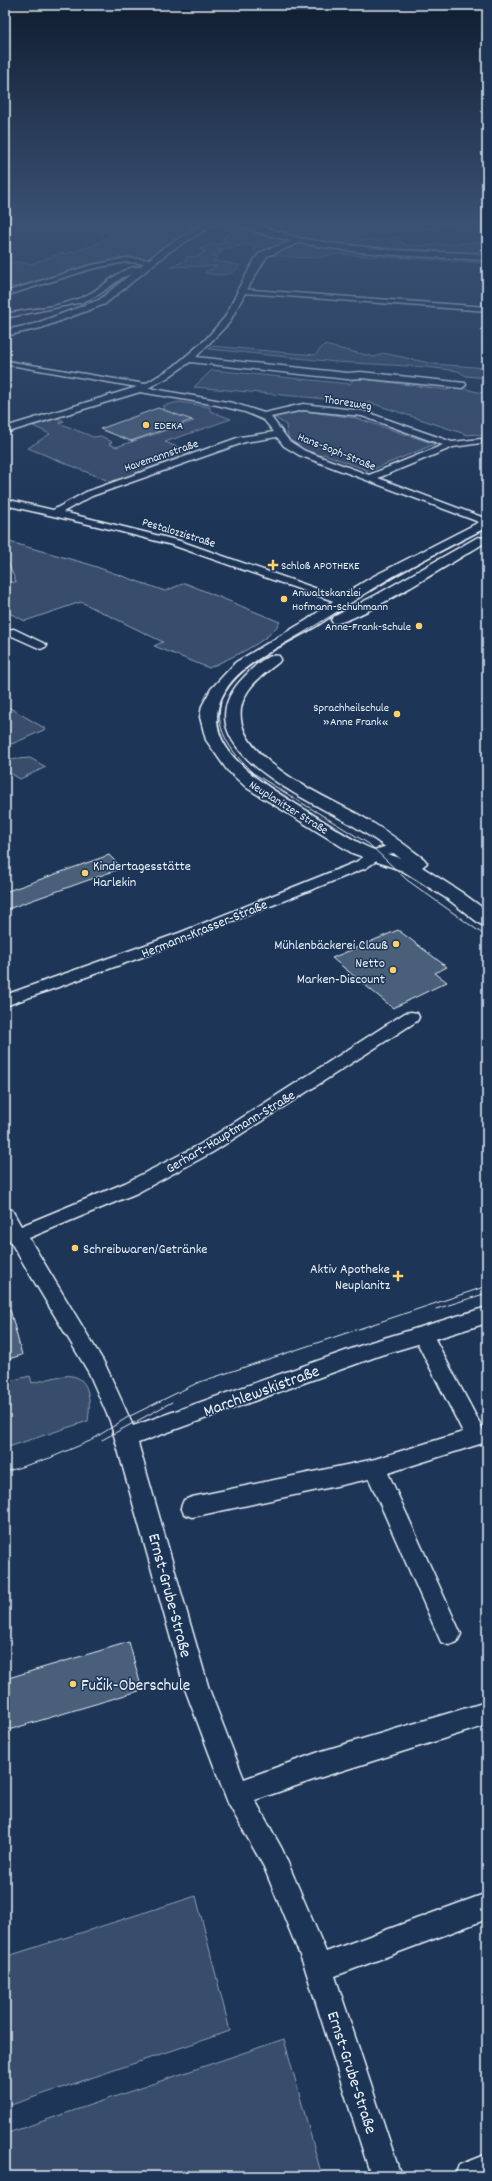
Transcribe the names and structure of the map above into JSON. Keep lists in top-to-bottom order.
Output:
{
  "streets": {
    "street": [
      "Thorezweg",
      "Hans-Soph-Straße",
      "Havemannstraße",
      "Pestalozzistraße",
      "Neuplanitzer Straße",
      "Hermann-Krasser-Straße",
      "Gerhart-Hauptmann-Straße",
      "Marchlewskistraße",
      "Ernst-Grube-Straße"
    ]
  },
  "crossings": [
    ["Thorezweg", "Hans-Soph-Straße"],
    ["Hans-Soph-Straße", "Havemannstraße"],
    ["Hans-Soph-Straße", "Neuplanitzer Straße"],
    ["Havemannstraße", "Pestalozzistraße"],
    ["Pestalozzistraße", "Neuplanitzer Straße"],
    ["Neuplanitzer Straße", "Hermann-Krasser-Straße"],
    ["Marchlewskistraße", "Ernst-Grube-Straße"]
  ],
  "places": {
    "other": [
      "EDEKA",
      "Anwaltskanzlei Hofmann-Schuhmann",
      "Anne-Frank-Schule",
      "Sprachheilschule »Anne Frank«",
      "Kindertagesstätte Harlekin",
      "Mühlenbäckerei Clauß",
      "Netto Marken-Discount",
      "Schreibwaren/Getränke",
      "Fučik-Oberschule"
    ],
    "health": ["Schloß APOTHEKE", "Aktiv Apotheke Neuplanitz"]
  }
}
